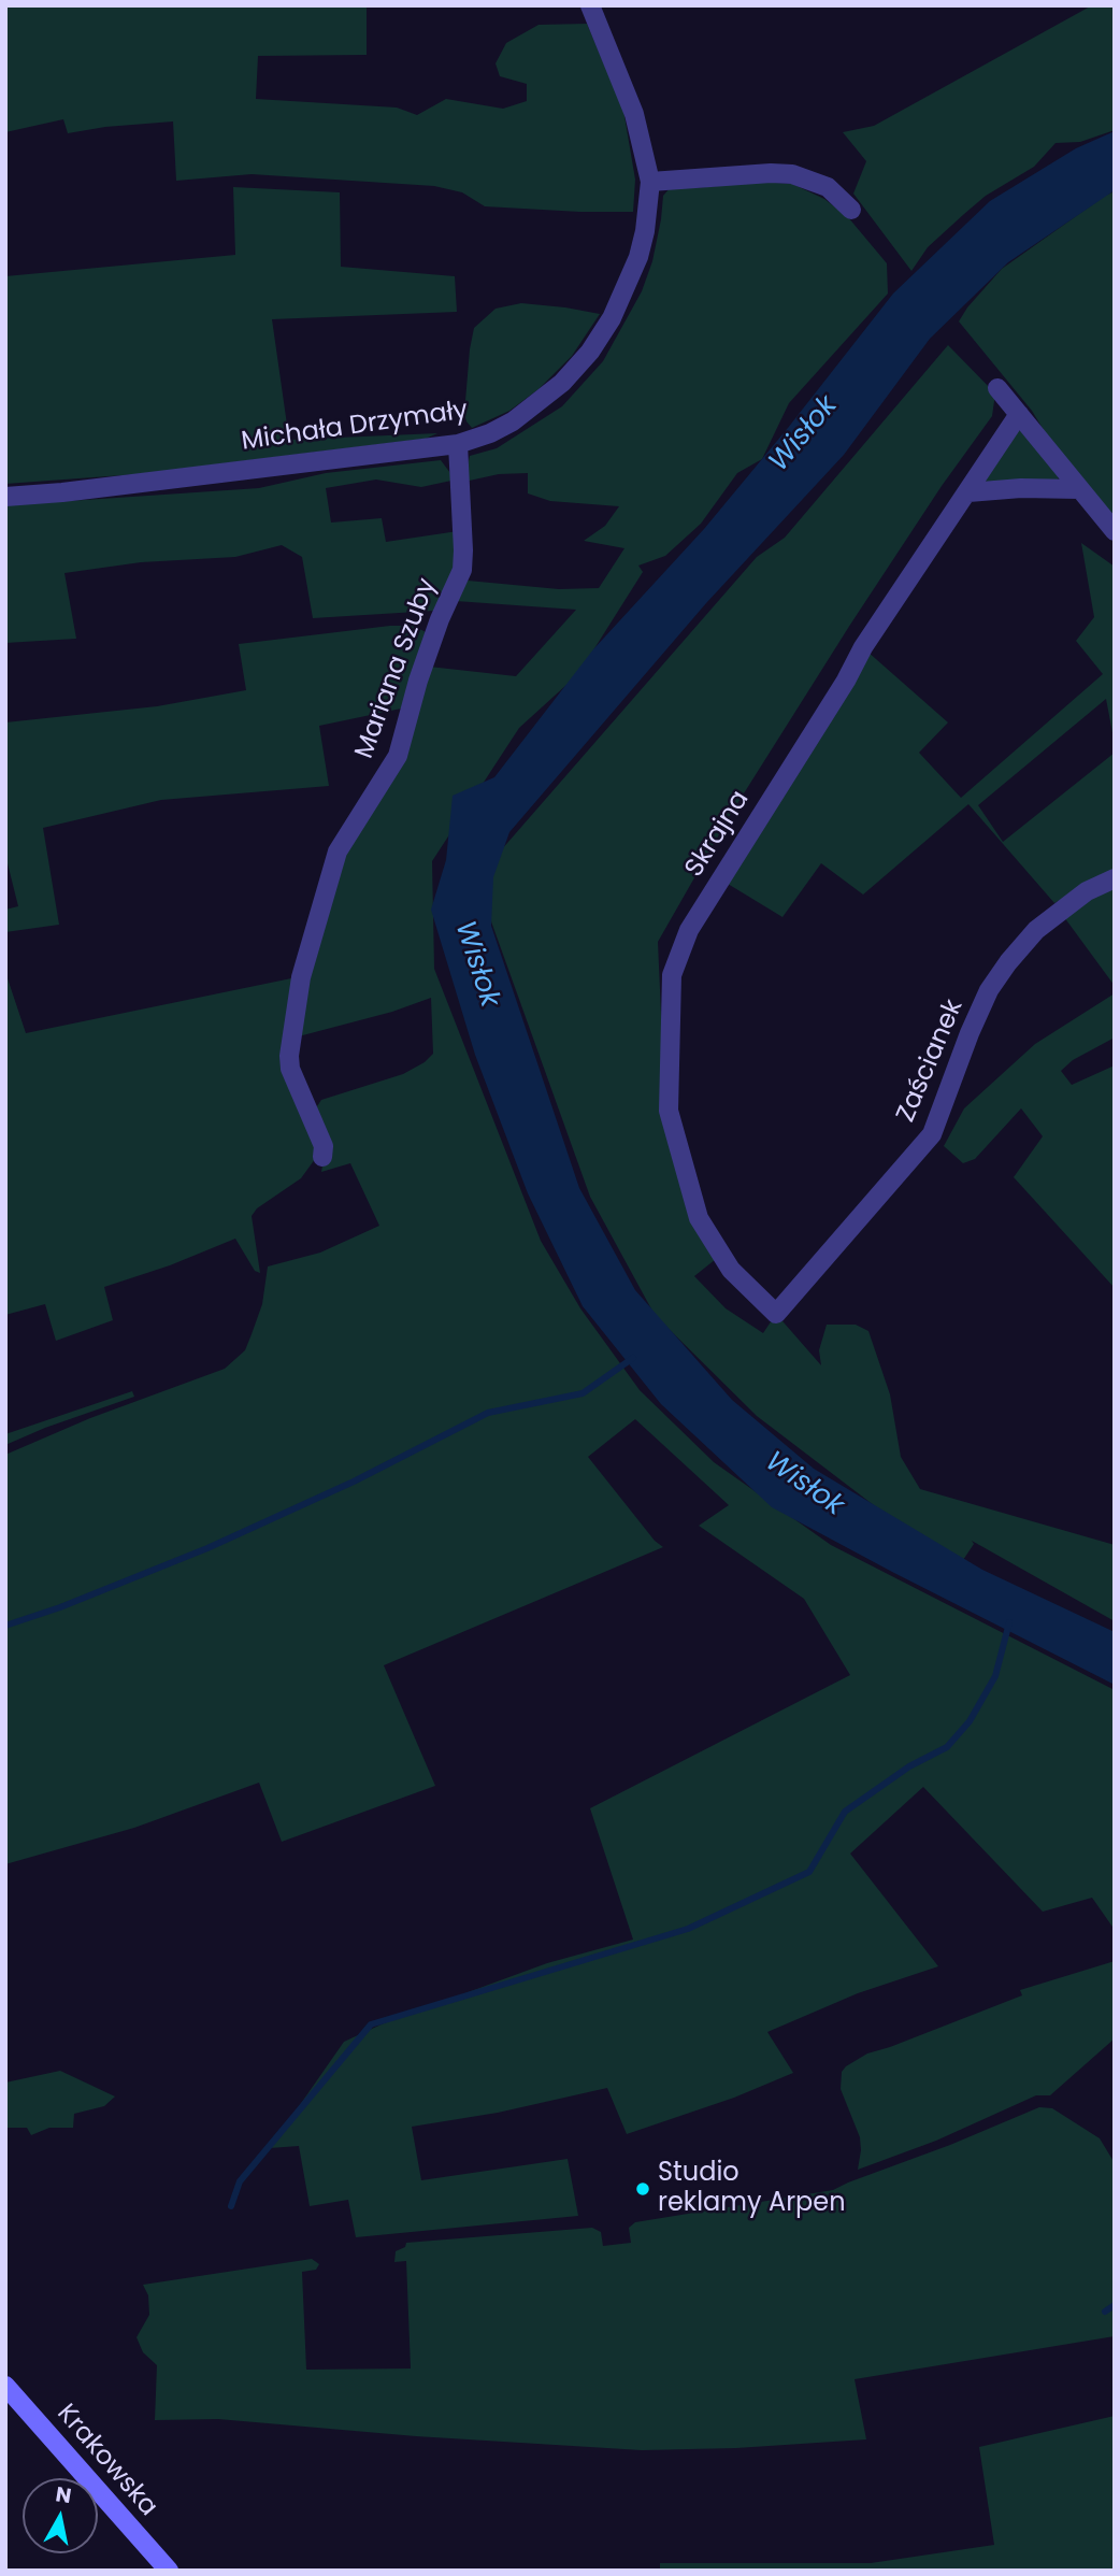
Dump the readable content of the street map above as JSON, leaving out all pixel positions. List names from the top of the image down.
{
  "streets": {
    "main road": ["Krakowska"],
    "street": [
      "Michała Drzymały",
      "Mariana Szuby",
      "Skrajna",
      "Zaścianek"
    ]
  },
  "crossings": [
    ["Michała Drzymały", "Mariana Szuby"],
    ["Skrajna", "Zaścianek"]
  ],
  "water": ["Wisłok"],
  "places": ["Studio reklamy Arpen"],
  "north": "top"
}
